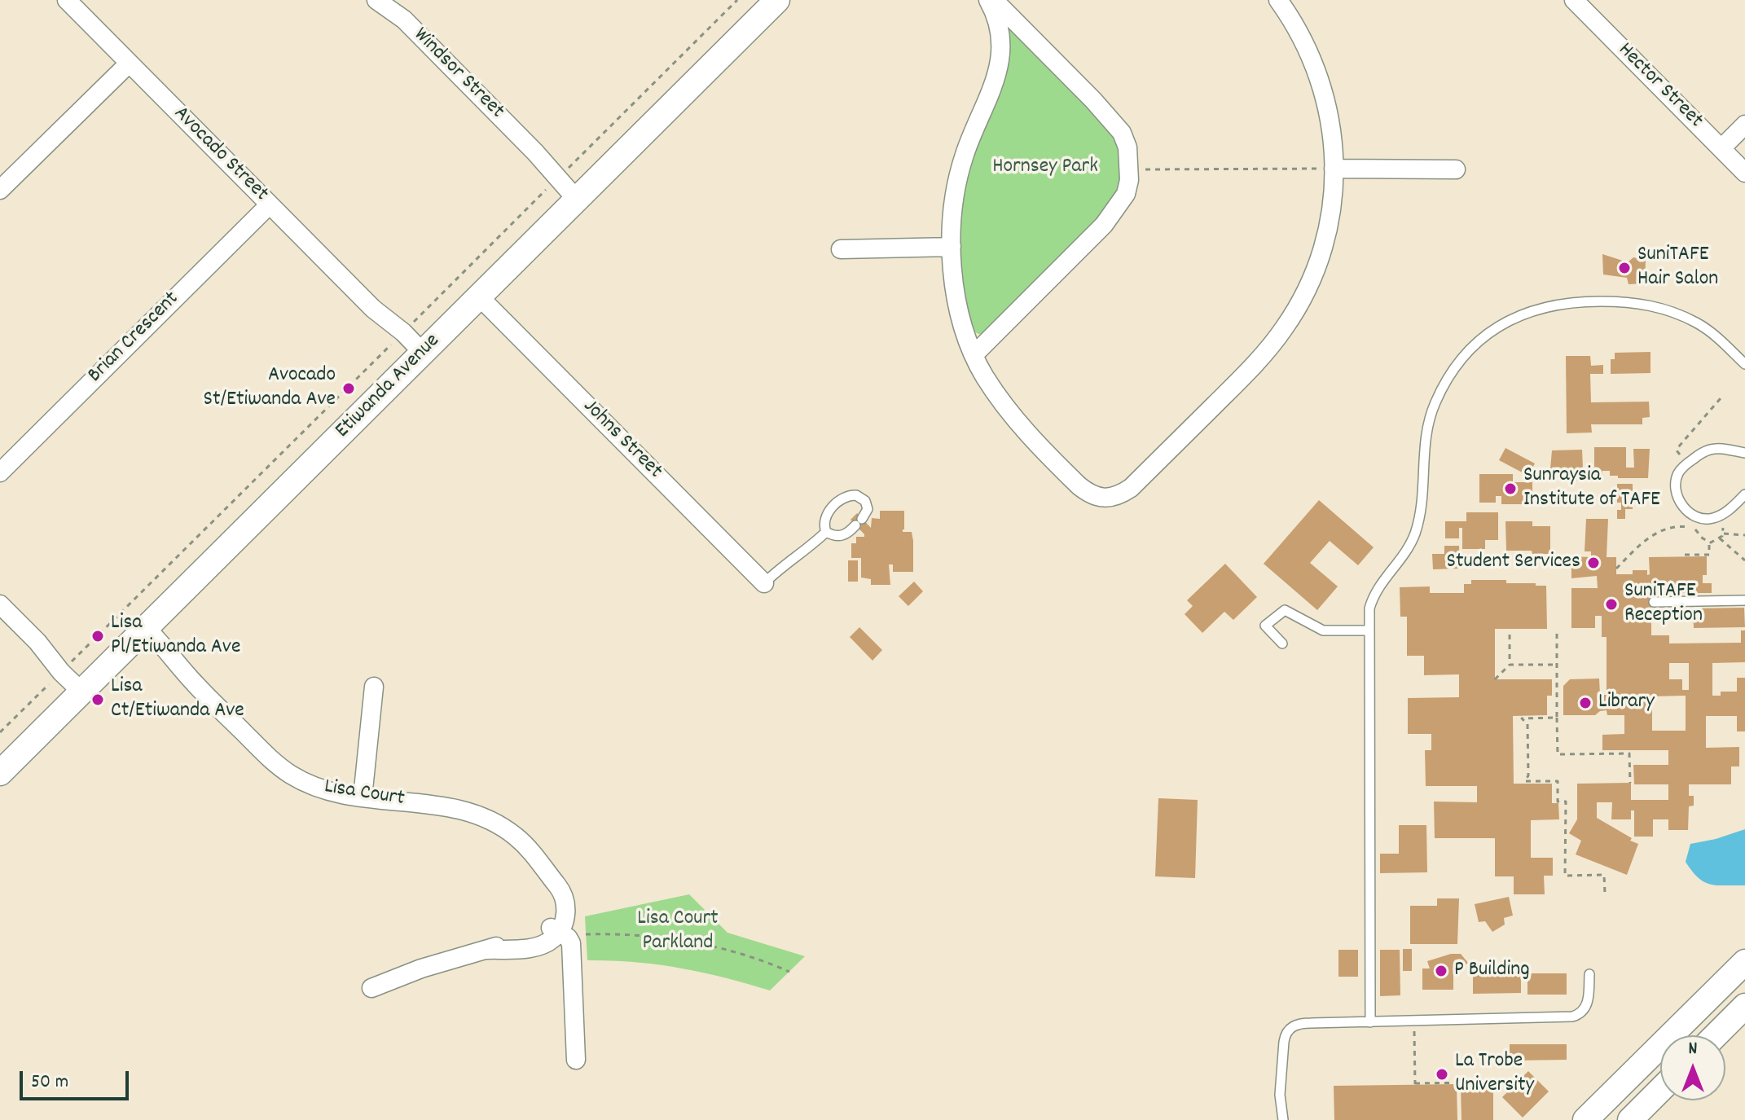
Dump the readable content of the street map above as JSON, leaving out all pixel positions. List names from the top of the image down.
{
  "streets": {
    "street": [
      "Windsor Street",
      "Hector Street",
      "Avocado Street",
      "Brian Crescent",
      "Etiwanda Avenue",
      "Johns Street",
      "Lisa Court"
    ]
  },
  "crossings": [
    ["Windsor Street", "Etiwanda Avenue"],
    ["Avocado Street", "Brian Crescent"],
    ["Avocado Street", "Etiwanda Avenue"],
    ["Etiwanda Avenue", "Johns Street"],
    ["Etiwanda Avenue", "Lisa Court"]
  ],
  "parks": ["Hornsey Park", "Lisa Court Parkland"],
  "places": [
    "SuniTAFE Hair Salon",
    "Avocado St/Etiwanda Ave",
    "Sunraysia Institute of TAFE",
    "Student Services",
    "SuniTAFE Reception",
    "Lisa Pl/Etiwanda Ave",
    "Lisa Ct/Etiwanda Ave",
    "Library",
    "P Building",
    "La Trobe University"
  ],
  "scale_bar": "50 m",
  "north": "top"
}
